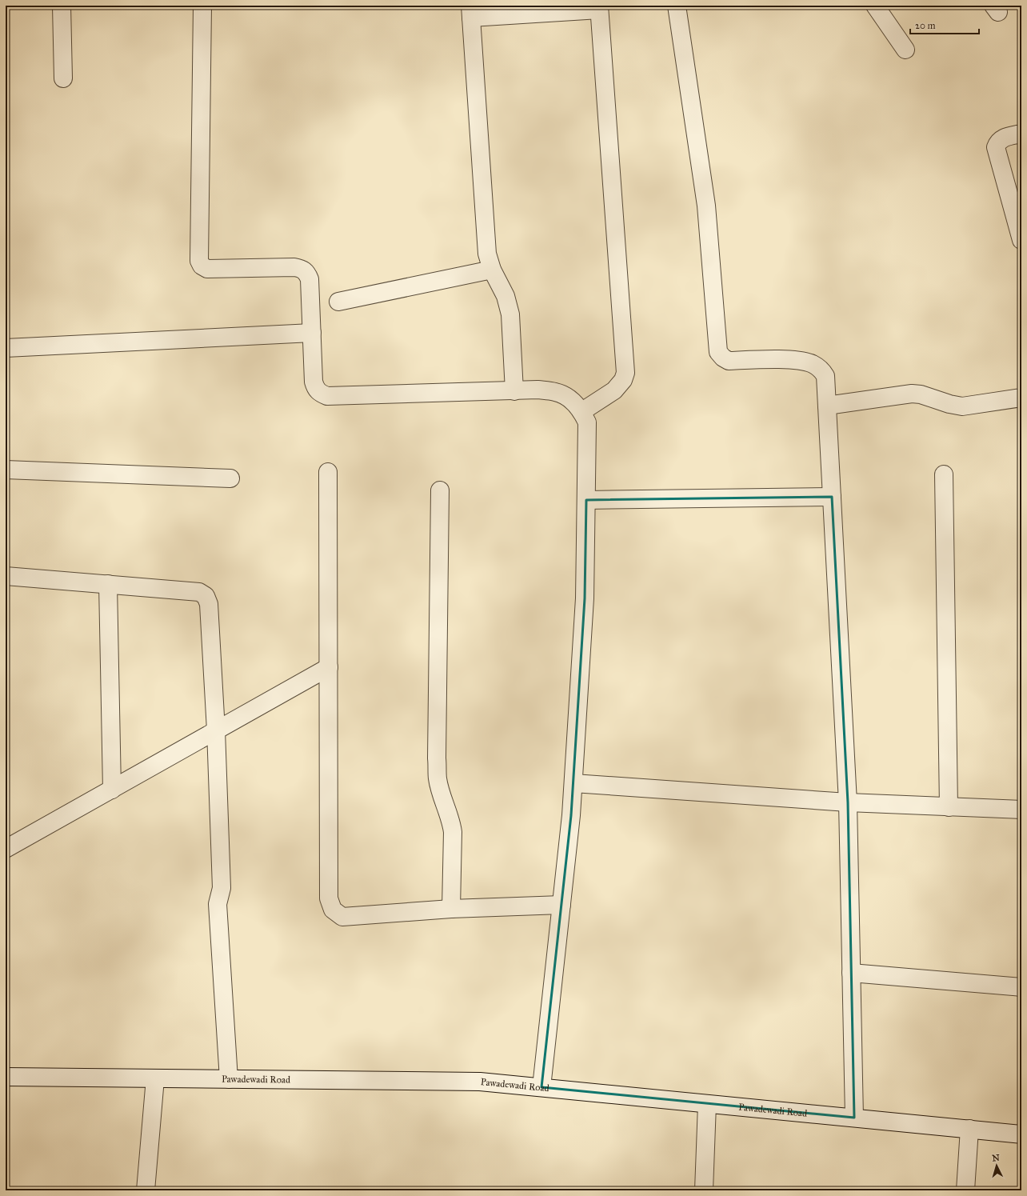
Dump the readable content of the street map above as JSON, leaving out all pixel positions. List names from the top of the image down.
{
  "streets": {
    "street": ["Pawadewadi Road"]
  },
  "scale_bar": "20 m",
  "north": "top"
}
